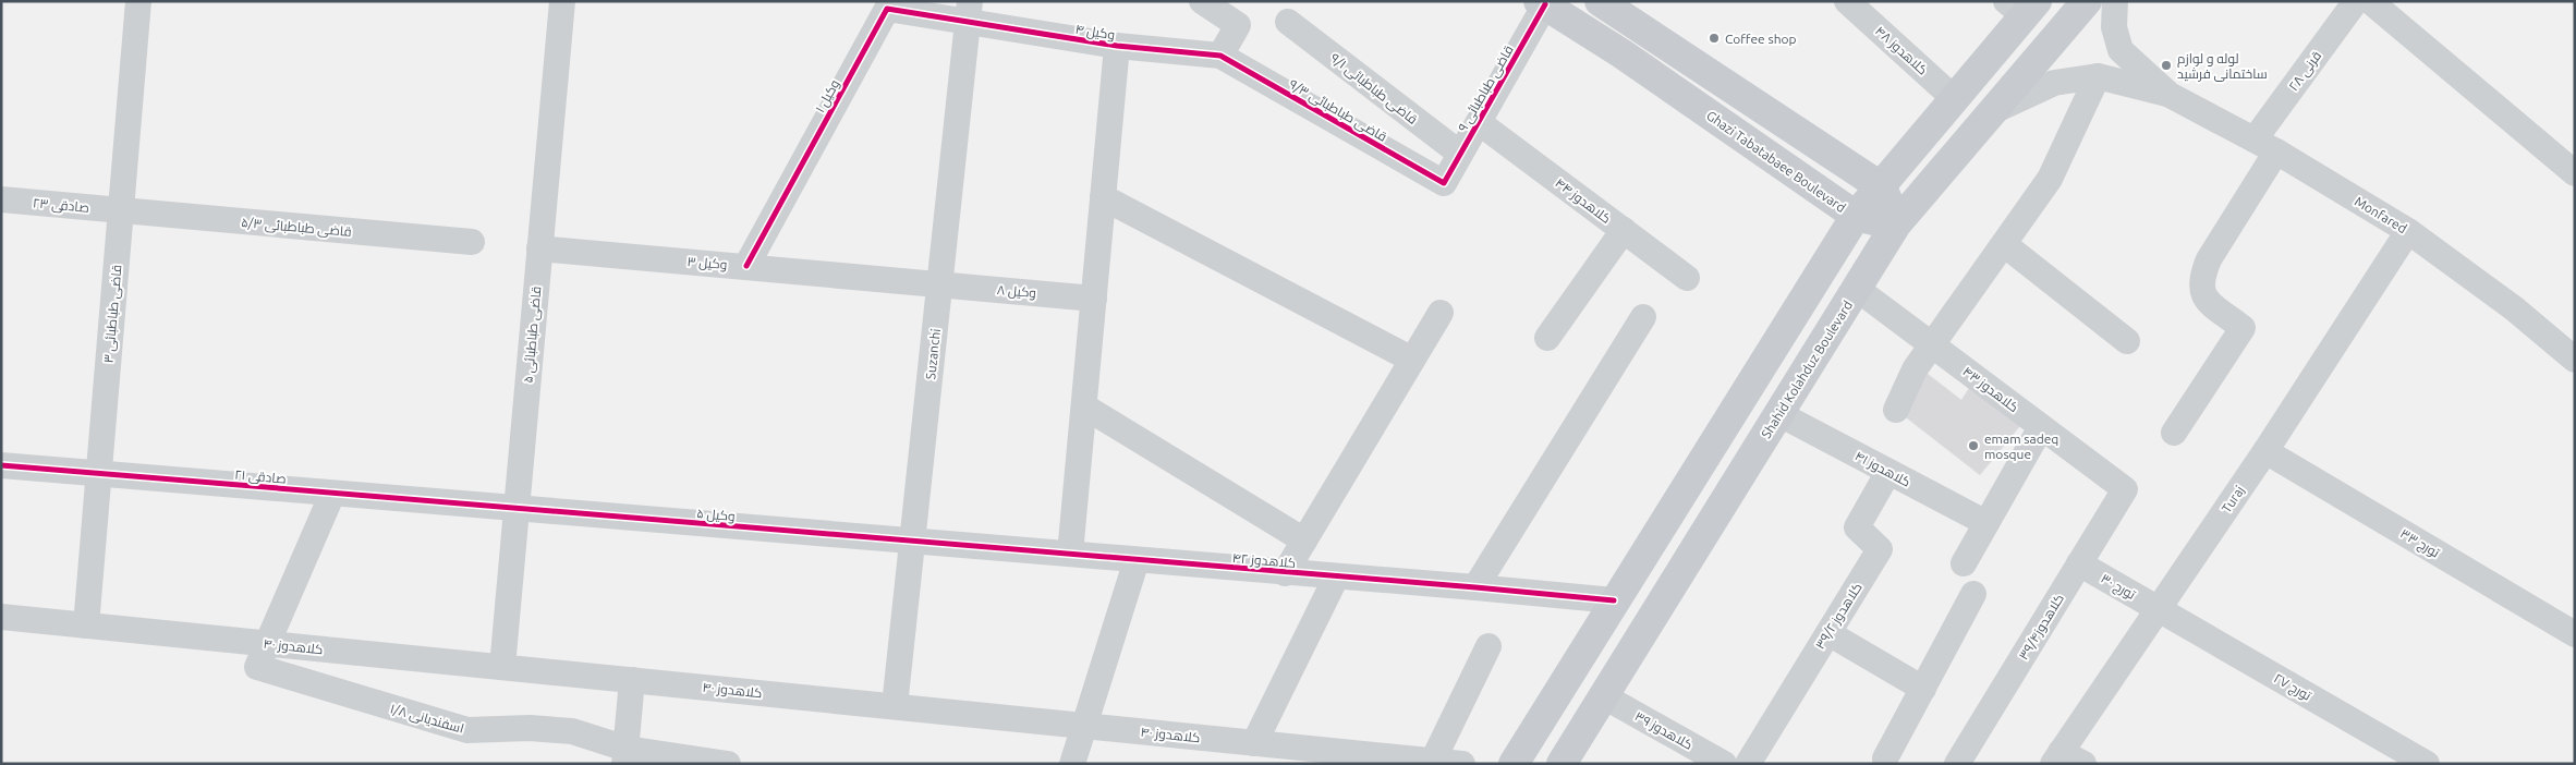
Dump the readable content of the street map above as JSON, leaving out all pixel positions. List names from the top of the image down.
{
  "streets": {
    "main road": ["Ghazi Tabatabaee Boulevard", "Shahid Kolahduz Boulevard"],
    "street": [
      "وکيل ۴",
      "کلاهدوز ۴۸",
      "قرنی ۲۸",
      "قاضی طباطبائی ۹/۱",
      "قاضی طباطبائی ۹",
      "وکيل ۱",
      "قاضی طباطبائی ۹/۳",
      "کلاهدوز ۴۴",
      "صادقی ۲۳",
      "Monfared",
      "قاضی طباطبائی ۵/۳",
      "وکيل ۳",
      "وکيل ۸",
      "قاضی طباطبائی ۳",
      "قاضی طباطبائی ۵",
      "Suzanchi",
      "کلاهدوز ۴۳",
      "کلاهدوز ۴۱",
      "صادقی ۲۱",
      "Turaj",
      "وکيل ۵",
      "تورج ۳۳",
      "کلاهدوز ۴۲",
      "تورج ۳۰",
      "کلاهدوز ۳۹/۲",
      "کلاهدوز۳۹/۴",
      "کلاهدوز ۴۰",
      "تورج ۲۷",
      "اسفندیانی ۱/۸",
      "کلاهدوز ۳۹"
    ]
  },
  "crossings": [
    ["وکيل ۴", "وکيل ۱"],
    ["وکيل ۴", "قاضی طباطبائی ۹/۳"],
    ["وکيل ۴", "Suzanchi"],
    ["قرنی ۲۸", "Monfared"],
    ["قاضی طباطبائی ۹/۱", "قاضی طباطبائی ۹"],
    ["قاضی طباطبائی ۹", "قاضی طباطبائی ۹/۳"],
    ["قاضی طباطبائی ۹", "Ghazi Tabatabaee Boulevard"],
    ["قاضی طباطبائی ۹", "کلاهدوز ۴۴"],
    ["وکيل ۱", "وکيل ۳"],
    ["وکيل ۱", "Suzanchi"],
    ["Ghazi Tabatabaee Boulevard", "Shahid Kolahduz Boulevard"],
    ["صادقی ۲۳", "قاضی طباطبائی ۵/۳"],
    ["صادقی ۲۳", "قاضی طباطبائی ۳"],
    ["Monfared", "Turaj"],
    ["قاضی طباطبائی ۵/۳", "قاضی طباطبائی ۳"],
    ["وکيل ۳", "وکيل ۸"],
    ["وکيل ۳", "قاضی طباطبائی ۵"],
    ["وکيل ۳", "Suzanchi"],
    ["وکيل ۸", "Suzanchi"],
    ["قاضی طباطبائی ۳", "صادقی ۲۱"],
    ["قاضی طباطبائی ۳", "کلاهدوز ۴۰"],
    ["قاضی طباطبائی ۵", "صادقی ۲۱"],
    ["قاضی طباطبائی ۵", "وکيل ۵"],
    ["قاضی طباطبائی ۵", "کلاهدوز ۴۰"],
    ["Suzanchi", "وکيل ۵"],
    ["Suzanchi", "کلاهدوز ۴۲"],
    ["Suzanchi", "کلاهدوز ۴۰"],
    ["Shahid Kolahduz Boulevard", "کلاهدوز ۴۳"],
    ["Shahid Kolahduz Boulevard", "کلاهدوز ۴۱"],
    ["Shahid Kolahduz Boulevard", "کلاهدوز ۳۹"],
    ["کلاهدوز ۴۳", "کلاهدوز۳۹/۴"],
    ["کلاهدوز ۴۱", "کلاهدوز ۳۹/۲"],
    ["صادقی ۲۱", "وکيل ۵"],
    ["Turaj", "تورج ۳۳"],
    ["Turaj", "تورج ۳۰"],
    ["Turaj", "تورج ۲۷"],
    ["وکيل ۵", "کلاهدوز ۴۲"],
    ["تورج ۳۰", "کلاهدوز۳۹/۴"],
    ["تورج ۳۰", "تورج ۲۷"],
    ["کلاهدوز ۴۰", "اسفندیانی ۱/۸"]
  ],
  "places": ["Coffee shop", "لوله و لوازم ساختمانی فرشید", "emam sadeq mosque"]
}
